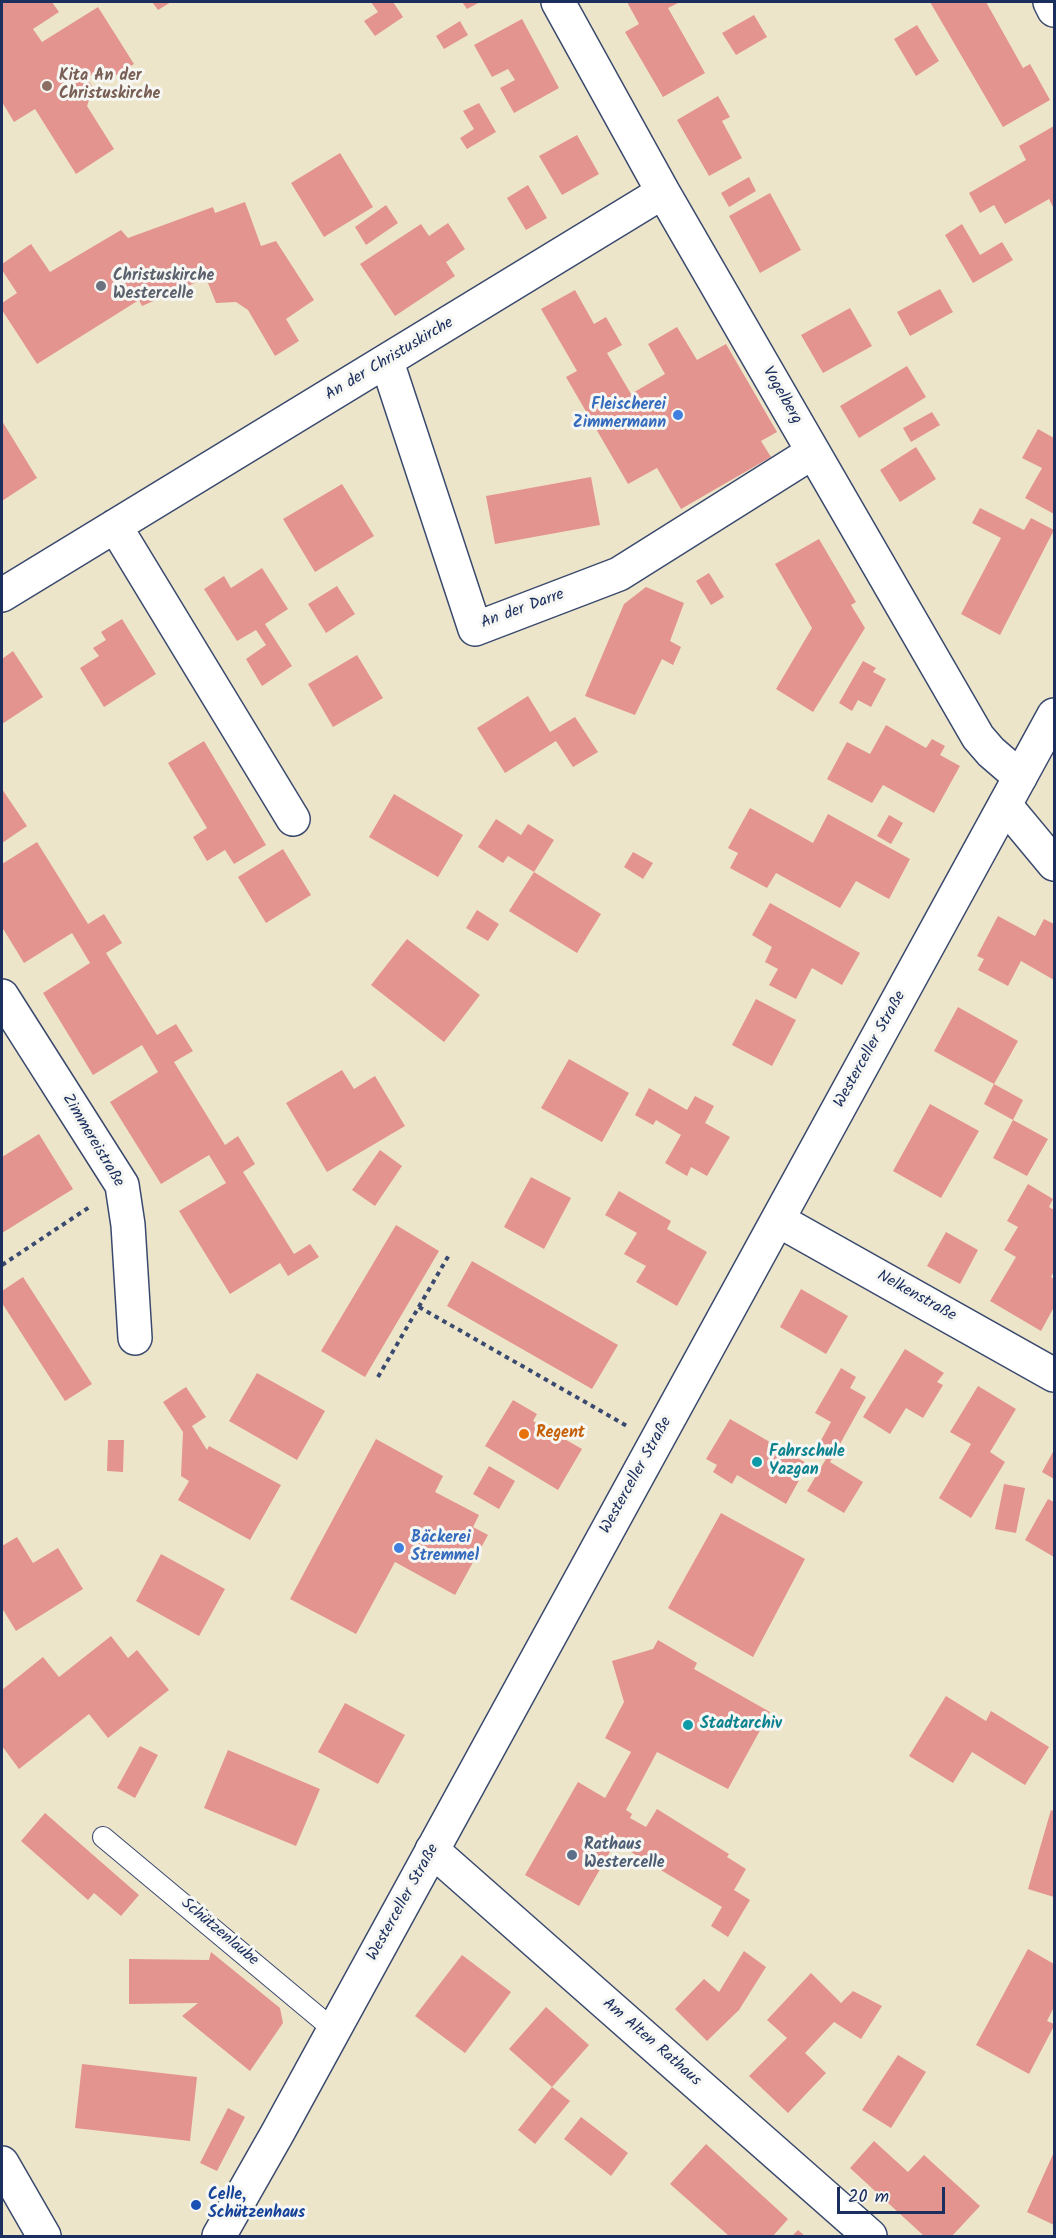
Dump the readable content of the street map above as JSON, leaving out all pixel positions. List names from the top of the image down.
{
  "streets": {
    "street": [
      "An der Christuskirche",
      "Vogelberg",
      "An der Darre",
      "Westerceller Straße",
      "Zimmereistraße",
      "Nelkenstraße",
      "Am Alten Rathaus"
    ],
    "lane": ["Schützenlaube"]
  },
  "crossings": [
    ["An der Christuskirche", "Vogelberg"],
    ["An der Christuskirche", "An der Darre"],
    ["Vogelberg", "An der Darre"],
    ["Vogelberg", "Westerceller Straße"],
    ["Westerceller Straße", "Nelkenstraße"],
    ["Westerceller Straße", "Schützenlaube"],
    ["Westerceller Straße", "Am Alten Rathaus"]
  ],
  "places": [
    "Kita An der Christuskirche",
    "Christuskirche Westercelle",
    "Fleischerei Zimmermann",
    "Regent",
    "Fahrschule Yazgan",
    "Bäckerei Stremmel",
    "Stadtarchiv",
    "Rathaus Westercelle",
    "Celle, Schützenhaus"
  ],
  "scale_bar": "20 m"
}
